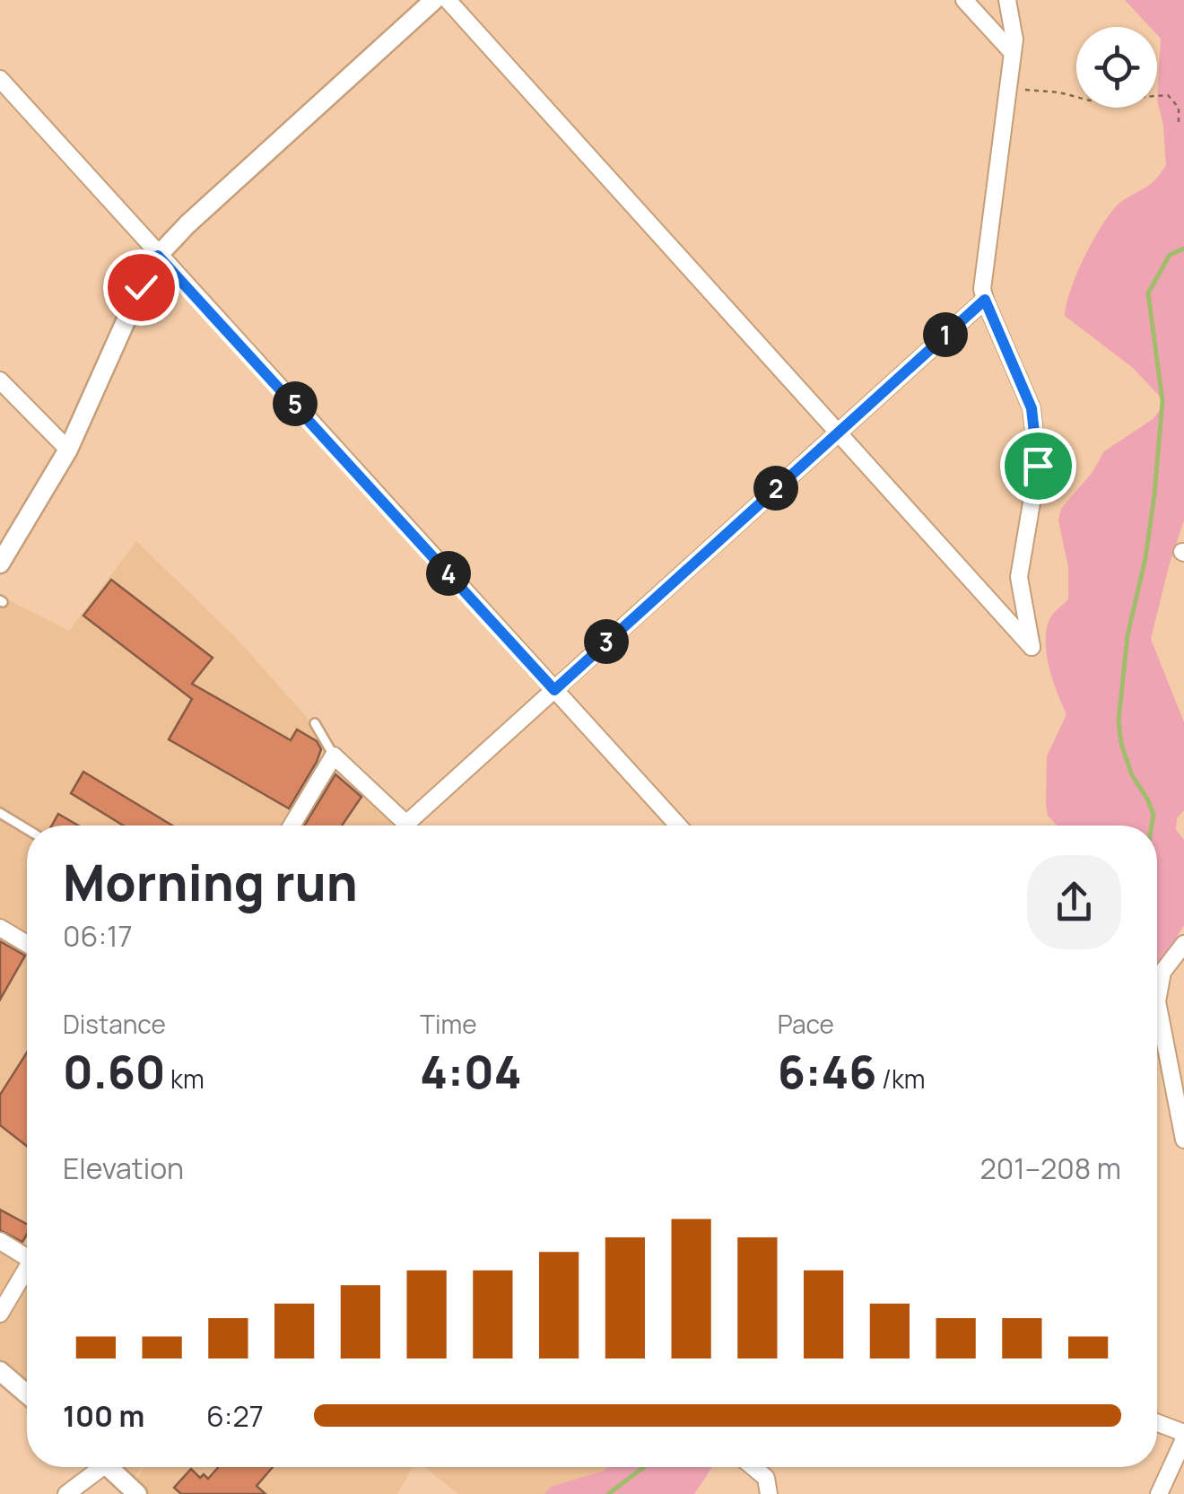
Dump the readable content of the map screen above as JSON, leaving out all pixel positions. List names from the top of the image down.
{
  "page": {
    "pins": [
      "1",
      "5",
      "2",
      "4",
      "3"
    ],
    "heading": ["Morning run", "06:17"],
    "stats": [
      ["Distance", "0.60 km"],
      ["Time", "4:04"],
      ["Pace", "6:46 /km"]
    ],
    "chart": ["Elevation", "201–208 m"],
    "list": [
      {
        "name": "100 m",
        "note": "6:27"
      }
    ]
  }
}
